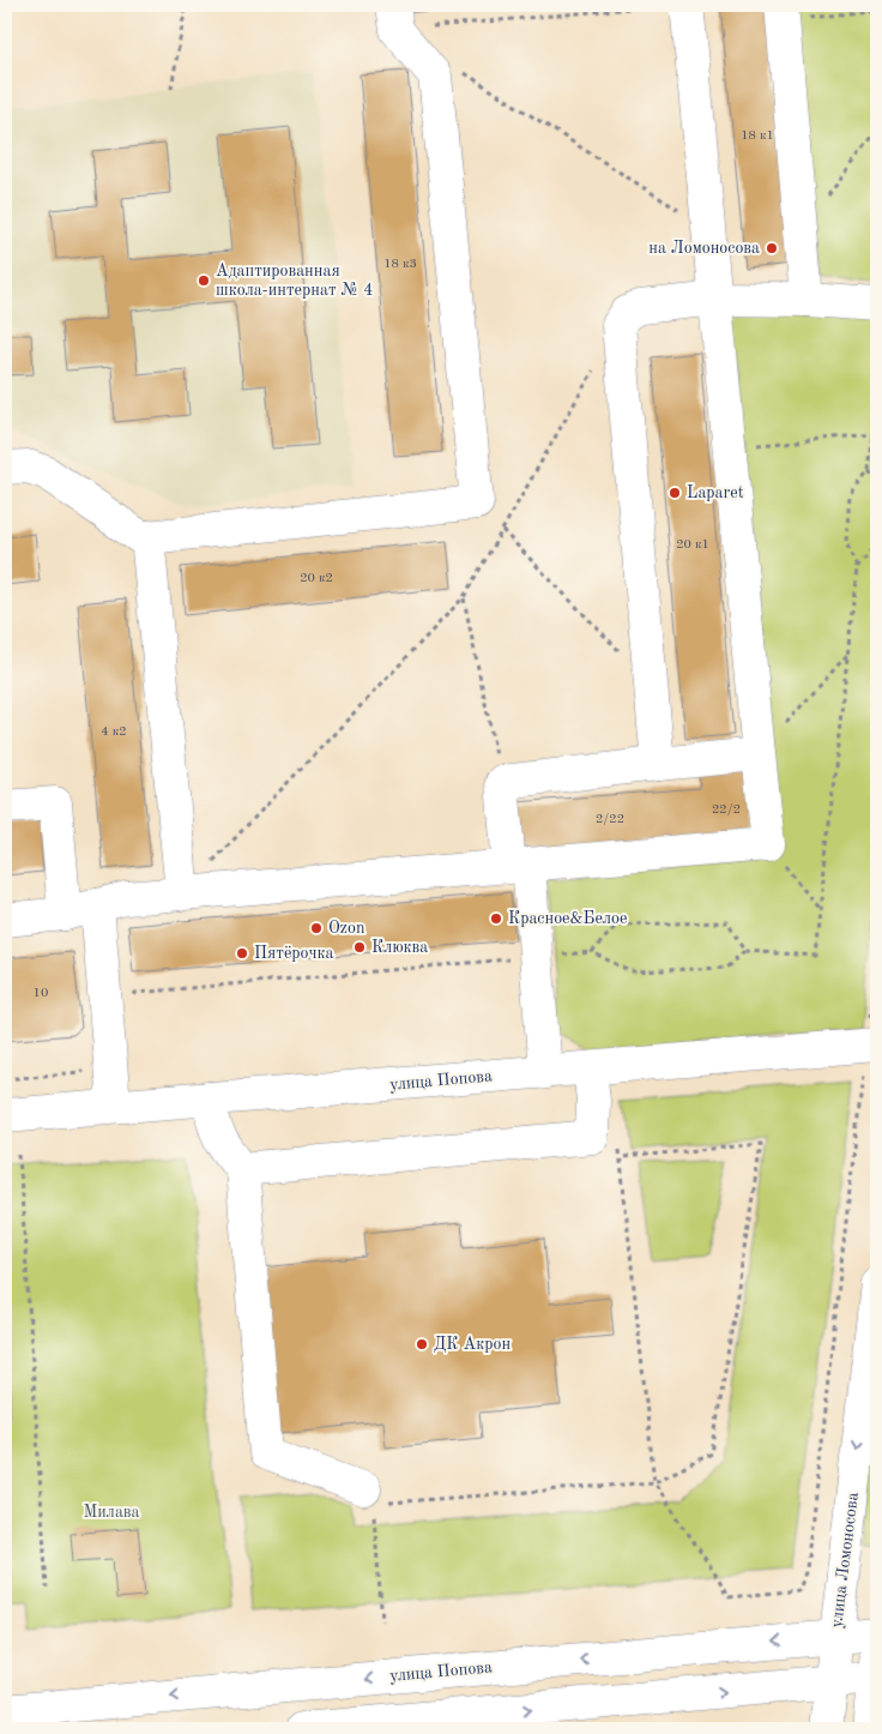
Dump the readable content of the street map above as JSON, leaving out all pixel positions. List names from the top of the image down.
{
  "streets": {
    "street": ["улица Попова", "улица Ломоносова"]
  },
  "crossings": [
    ["улица Попова", "улица Ломоносова"]
  ],
  "one_way": ["улица Ломоносова"],
  "parks": ["Милава"],
  "places": [
    "на Ломоносова",
    "Адаптированная школа-интернат № 4",
    "Laparet",
    "Красное&Белое",
    "Ozon",
    "Клюква",
    "Пятёрочка",
    "ДК Акрон"
  ],
  "house_numbers": [
    "18 к1",
    "18 к3",
    "20 к1",
    "20 к2",
    "4 к2",
    "22/2",
    "2/22",
    "10"
  ]
}
